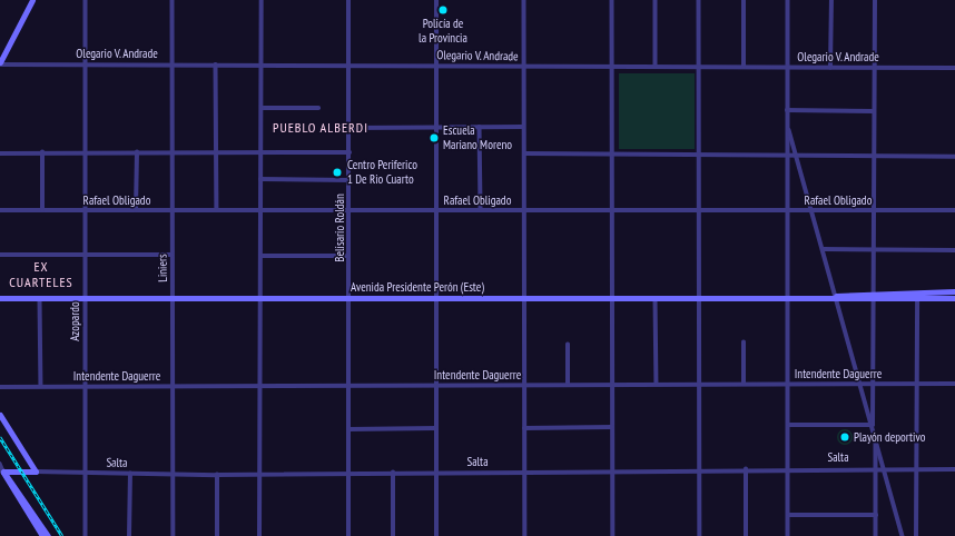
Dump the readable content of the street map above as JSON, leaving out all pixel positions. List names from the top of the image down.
{
  "streets": {
    "main road": ["Avenida Presidente Perón (Este)", "Salta"],
    "street": [
      "Olegario V. Andrade",
      "Rafael Obligado",
      "Belisario Roldán",
      "Liniers",
      "Azopardo",
      "Intendente Daguerre"
    ]
  },
  "crossings": [
    ["Olegario V. Andrade", "Belisario Roldán"],
    ["Olegario V. Andrade", "Liniers"],
    ["Olegario V. Andrade", "Azopardo"],
    ["Rafael Obligado", "Belisario Roldán"],
    ["Rafael Obligado", "Liniers"],
    ["Rafael Obligado", "Azopardo"],
    ["Belisario Roldán", "Avenida Presidente Perón (Este)"],
    ["Belisario Roldán", "Intendente Daguerre"],
    ["Belisario Roldán", "Salta"],
    ["Liniers", "Avenida Presidente Perón (Este)"],
    ["Liniers", "Intendente Daguerre"],
    ["Liniers", "Salta"],
    ["Avenida Presidente Perón (Este)", "Azopardo"],
    ["Azopardo", "Intendente Daguerre"],
    ["Azopardo", "Salta"]
  ],
  "districts": ["PUEBLO ALBERDI", "EX CUARTELES"],
  "places": [
    "Policía de la Provincia",
    "Escuela Mariano Moreno",
    "Centro Periferico 1 De Rio Cuarto",
    "Playón deportivo"
  ]
}
